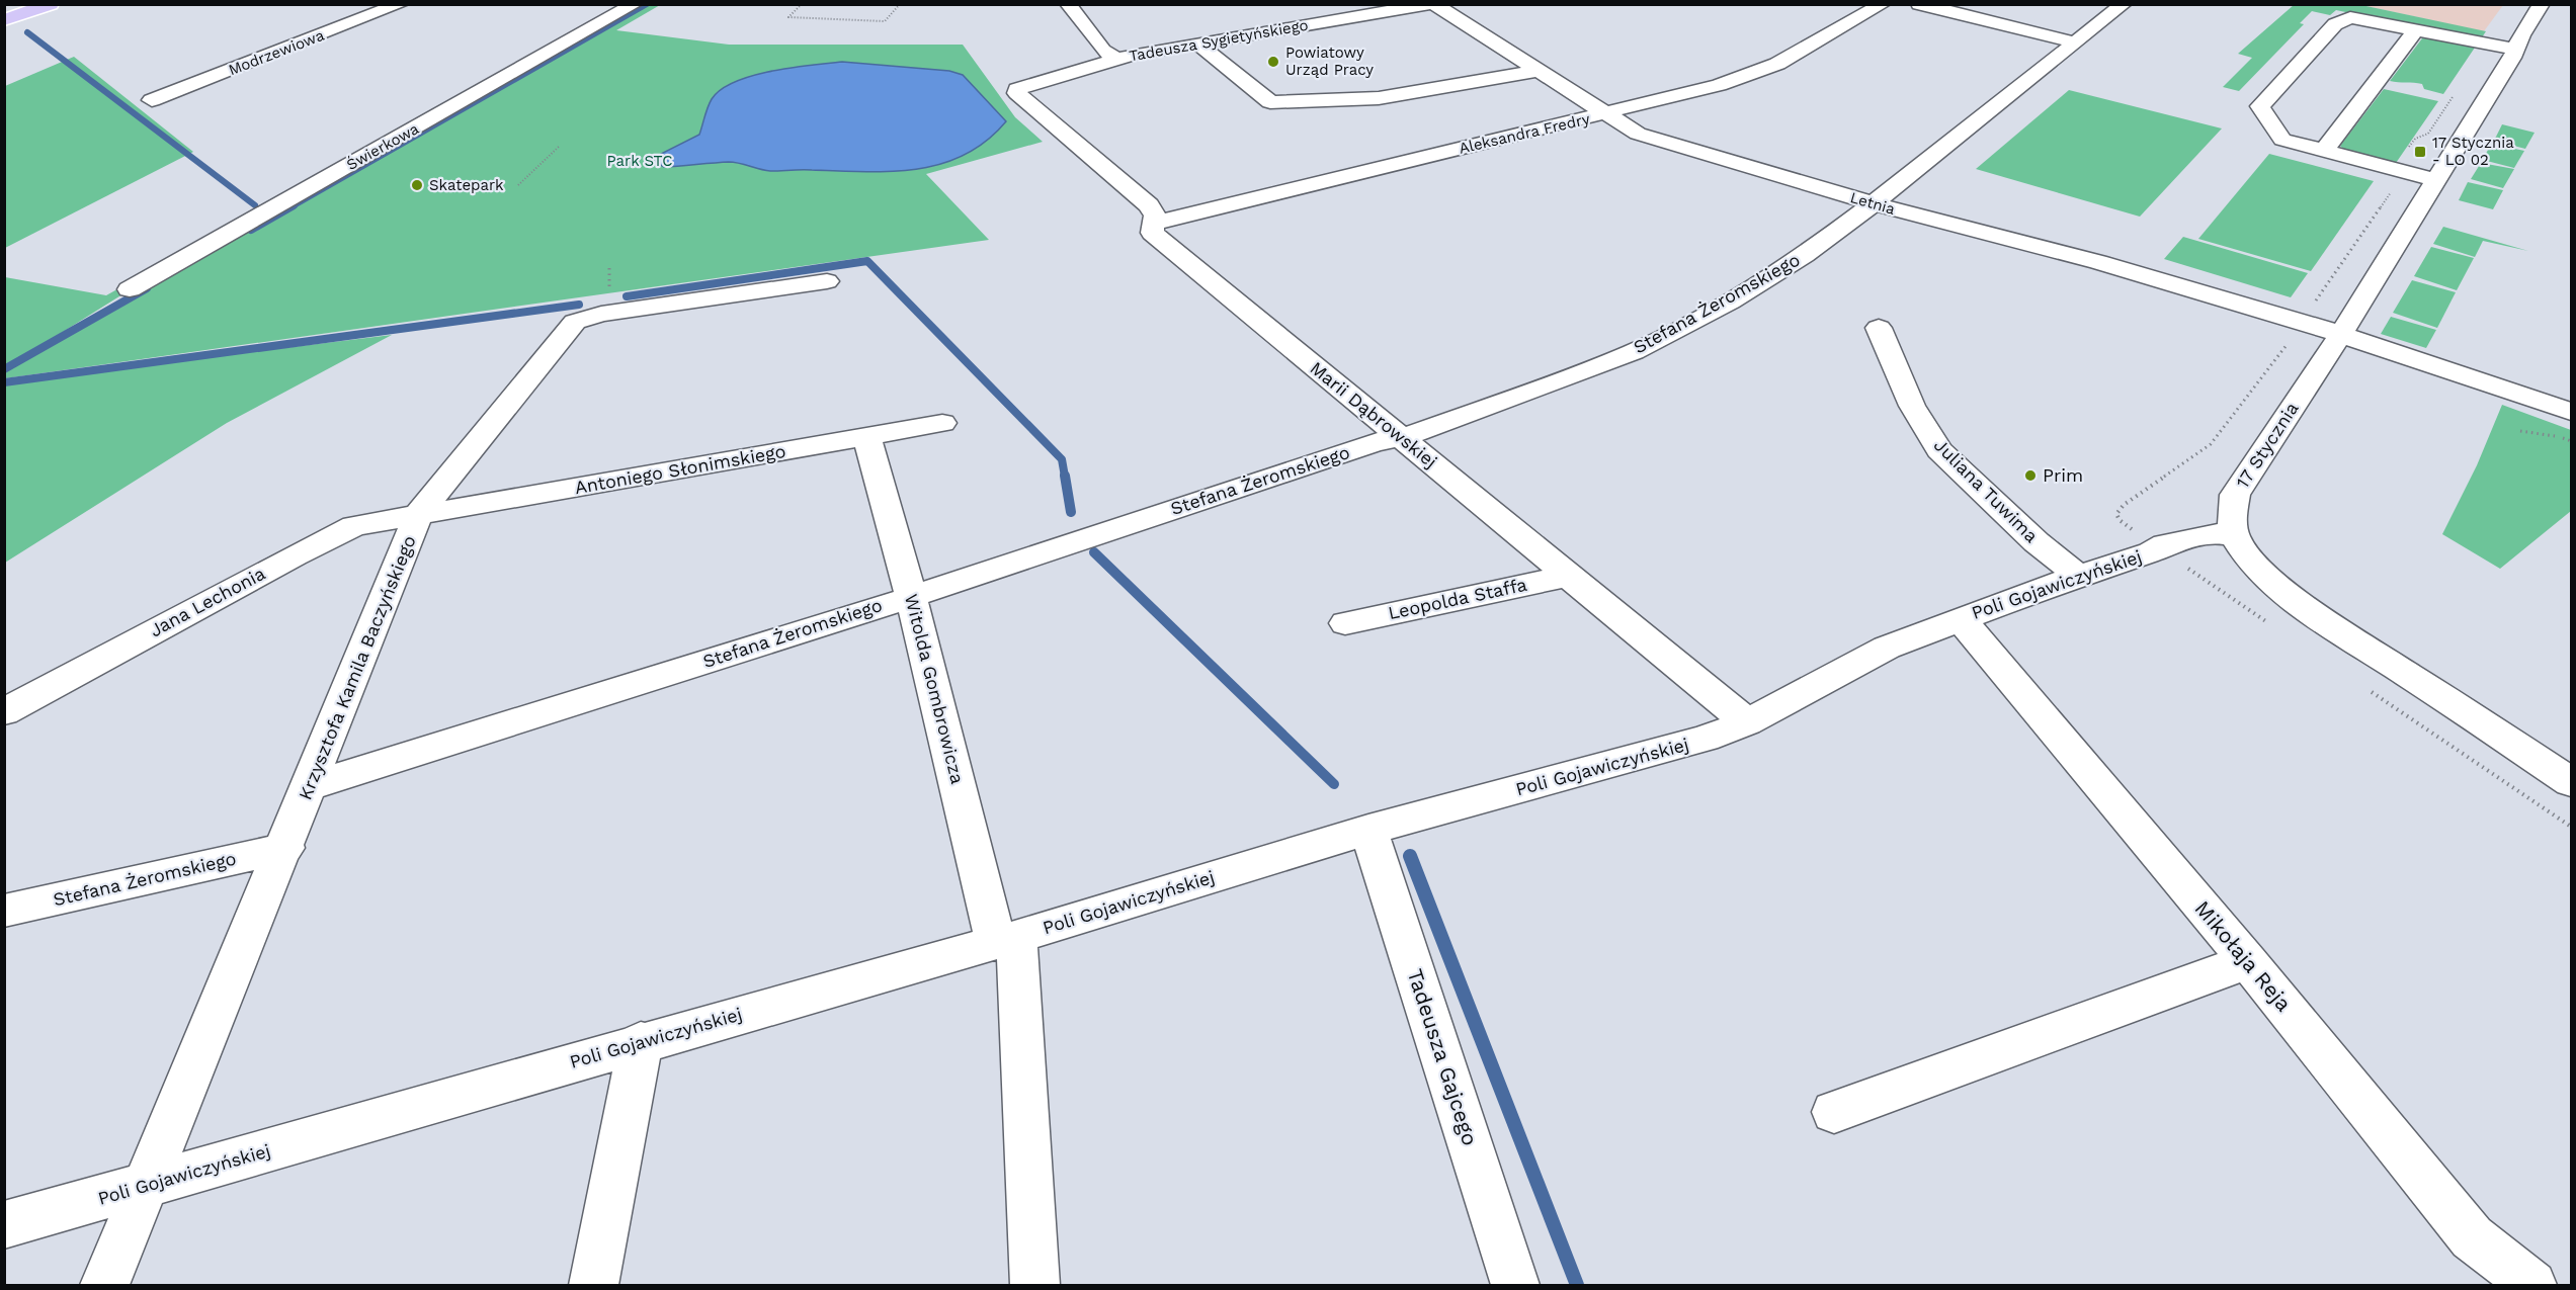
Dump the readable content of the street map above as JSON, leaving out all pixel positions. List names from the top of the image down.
{
  "streets": {
    "street": [
      "Tadeusza Sygietyńskiego",
      "Modrzewiowa",
      "Aleksandra Fredry",
      "Świerkowa",
      "Letnia",
      "Stefana Żeromskiego",
      "Marii Dąbrowskiej",
      "17 Stycznia",
      "Antoniego Słonimskiego",
      "Juliana Tuwima",
      "Poli Gojawiczyńskiej",
      "Leopolda Staffa",
      "Jana Lechonia",
      "Krzysztofa Kamila Baczyńskiego",
      "Witolda Gombrowicza",
      "Mikołaja Reja",
      "Tadeusza Gajcego"
    ]
  },
  "crossings": [
    ["Tadeusza Sygietyńskiego", "Letnia"],
    ["Tadeusza Sygietyńskiego", "Marii Dąbrowskiej"],
    ["Aleksandra Fredry", "Letnia"],
    ["Aleksandra Fredry", "Marii Dąbrowskiej"],
    ["Letnia", "Stefana Żeromskiego"],
    ["Letnia", "17 Stycznia"],
    ["Stefana Żeromskiego", "Marii Dąbrowskiej"],
    ["Stefana Żeromskiego", "Krzysztofa Kamila Baczyńskiego"],
    ["Stefana Żeromskiego", "Witolda Gombrowicza"],
    ["Marii Dąbrowskiej", "Poli Gojawiczyńskiej"],
    ["Marii Dąbrowskiej", "Leopolda Staffa"],
    ["17 Stycznia", "Poli Gojawiczyńskiej"],
    ["Antoniego Słonimskiego", "Jana Lechonia"],
    ["Antoniego Słonimskiego", "Krzysztofa Kamila Baczyńskiego"],
    ["Antoniego Słonimskiego", "Witolda Gombrowicza"],
    ["Juliana Tuwima", "Poli Gojawiczyńskiej"],
    ["Poli Gojawiczyńskiej", "Krzysztofa Kamila Baczyńskiego"],
    ["Poli Gojawiczyńskiej", "Witolda Gombrowicza"],
    ["Poli Gojawiczyńskiej", "Mikołaja Reja"],
    ["Poli Gojawiczyńskiej", "Tadeusza Gajcego"],
    ["Jana Lechonia", "Krzysztofa Kamila Baczyńskiego"]
  ],
  "parks": ["Park STC"],
  "places": {
    "other": ["Powiatowy Urząd Pracy", "Skatepark", "Prim"],
    "transit": ["17 Stycznia - LO 02"]
  }
}
